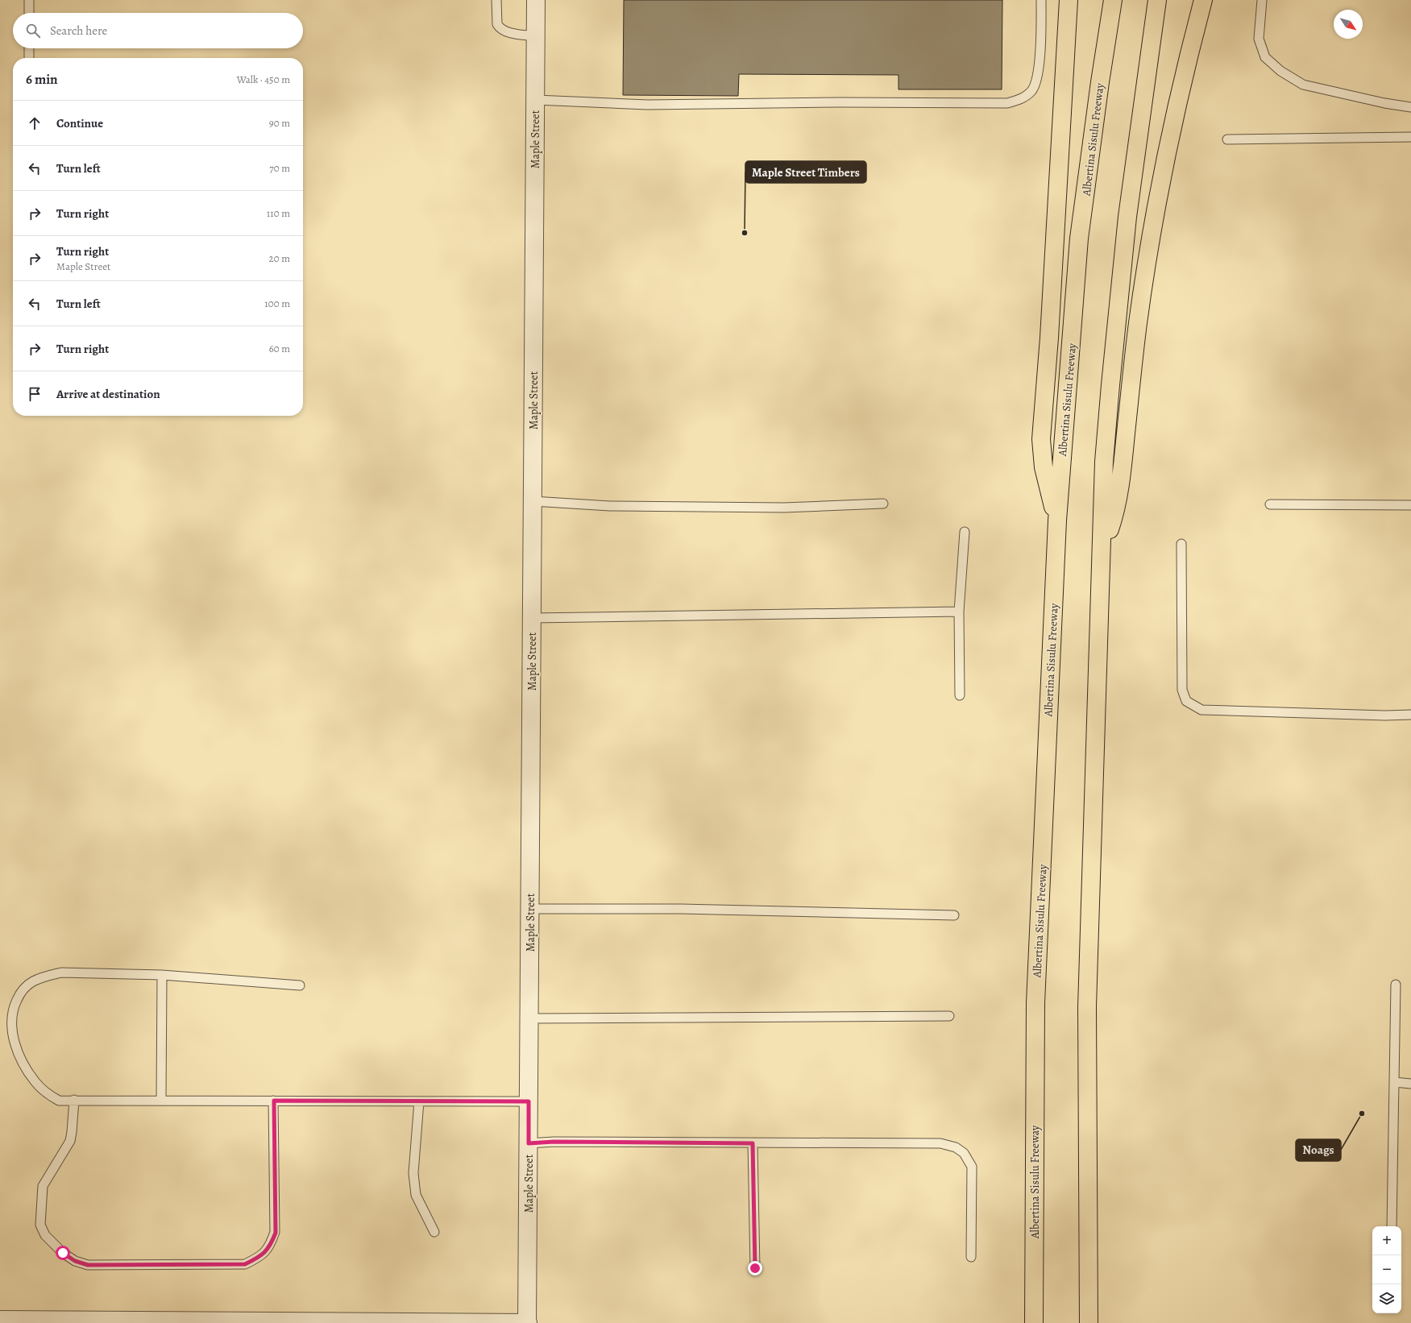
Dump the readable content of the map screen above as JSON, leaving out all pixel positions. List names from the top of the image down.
{
  "streets": {
    "highway": ["Albertina Sisulu Freeway"],
    "street": ["Maple Street"]
  },
  "places": ["Maple Street Timbers", "Noags"],
  "north": "bottom right",
  "page": {
    "search": "Search here",
    "heading": ["6 min", "Walk · 450 m"],
    "list": [
      ["Continue", "90 m"],
      ["Turn left", "70 m"],
      ["Turn right", "110 m"],
      ["Turn right", "Maple Street", "20 m"],
      ["Turn left", "100 m"],
      ["Turn right", "60 m"],
      "Arrive at destination"
    ],
    "map_buttons": ["+", "−"]
  }
}
